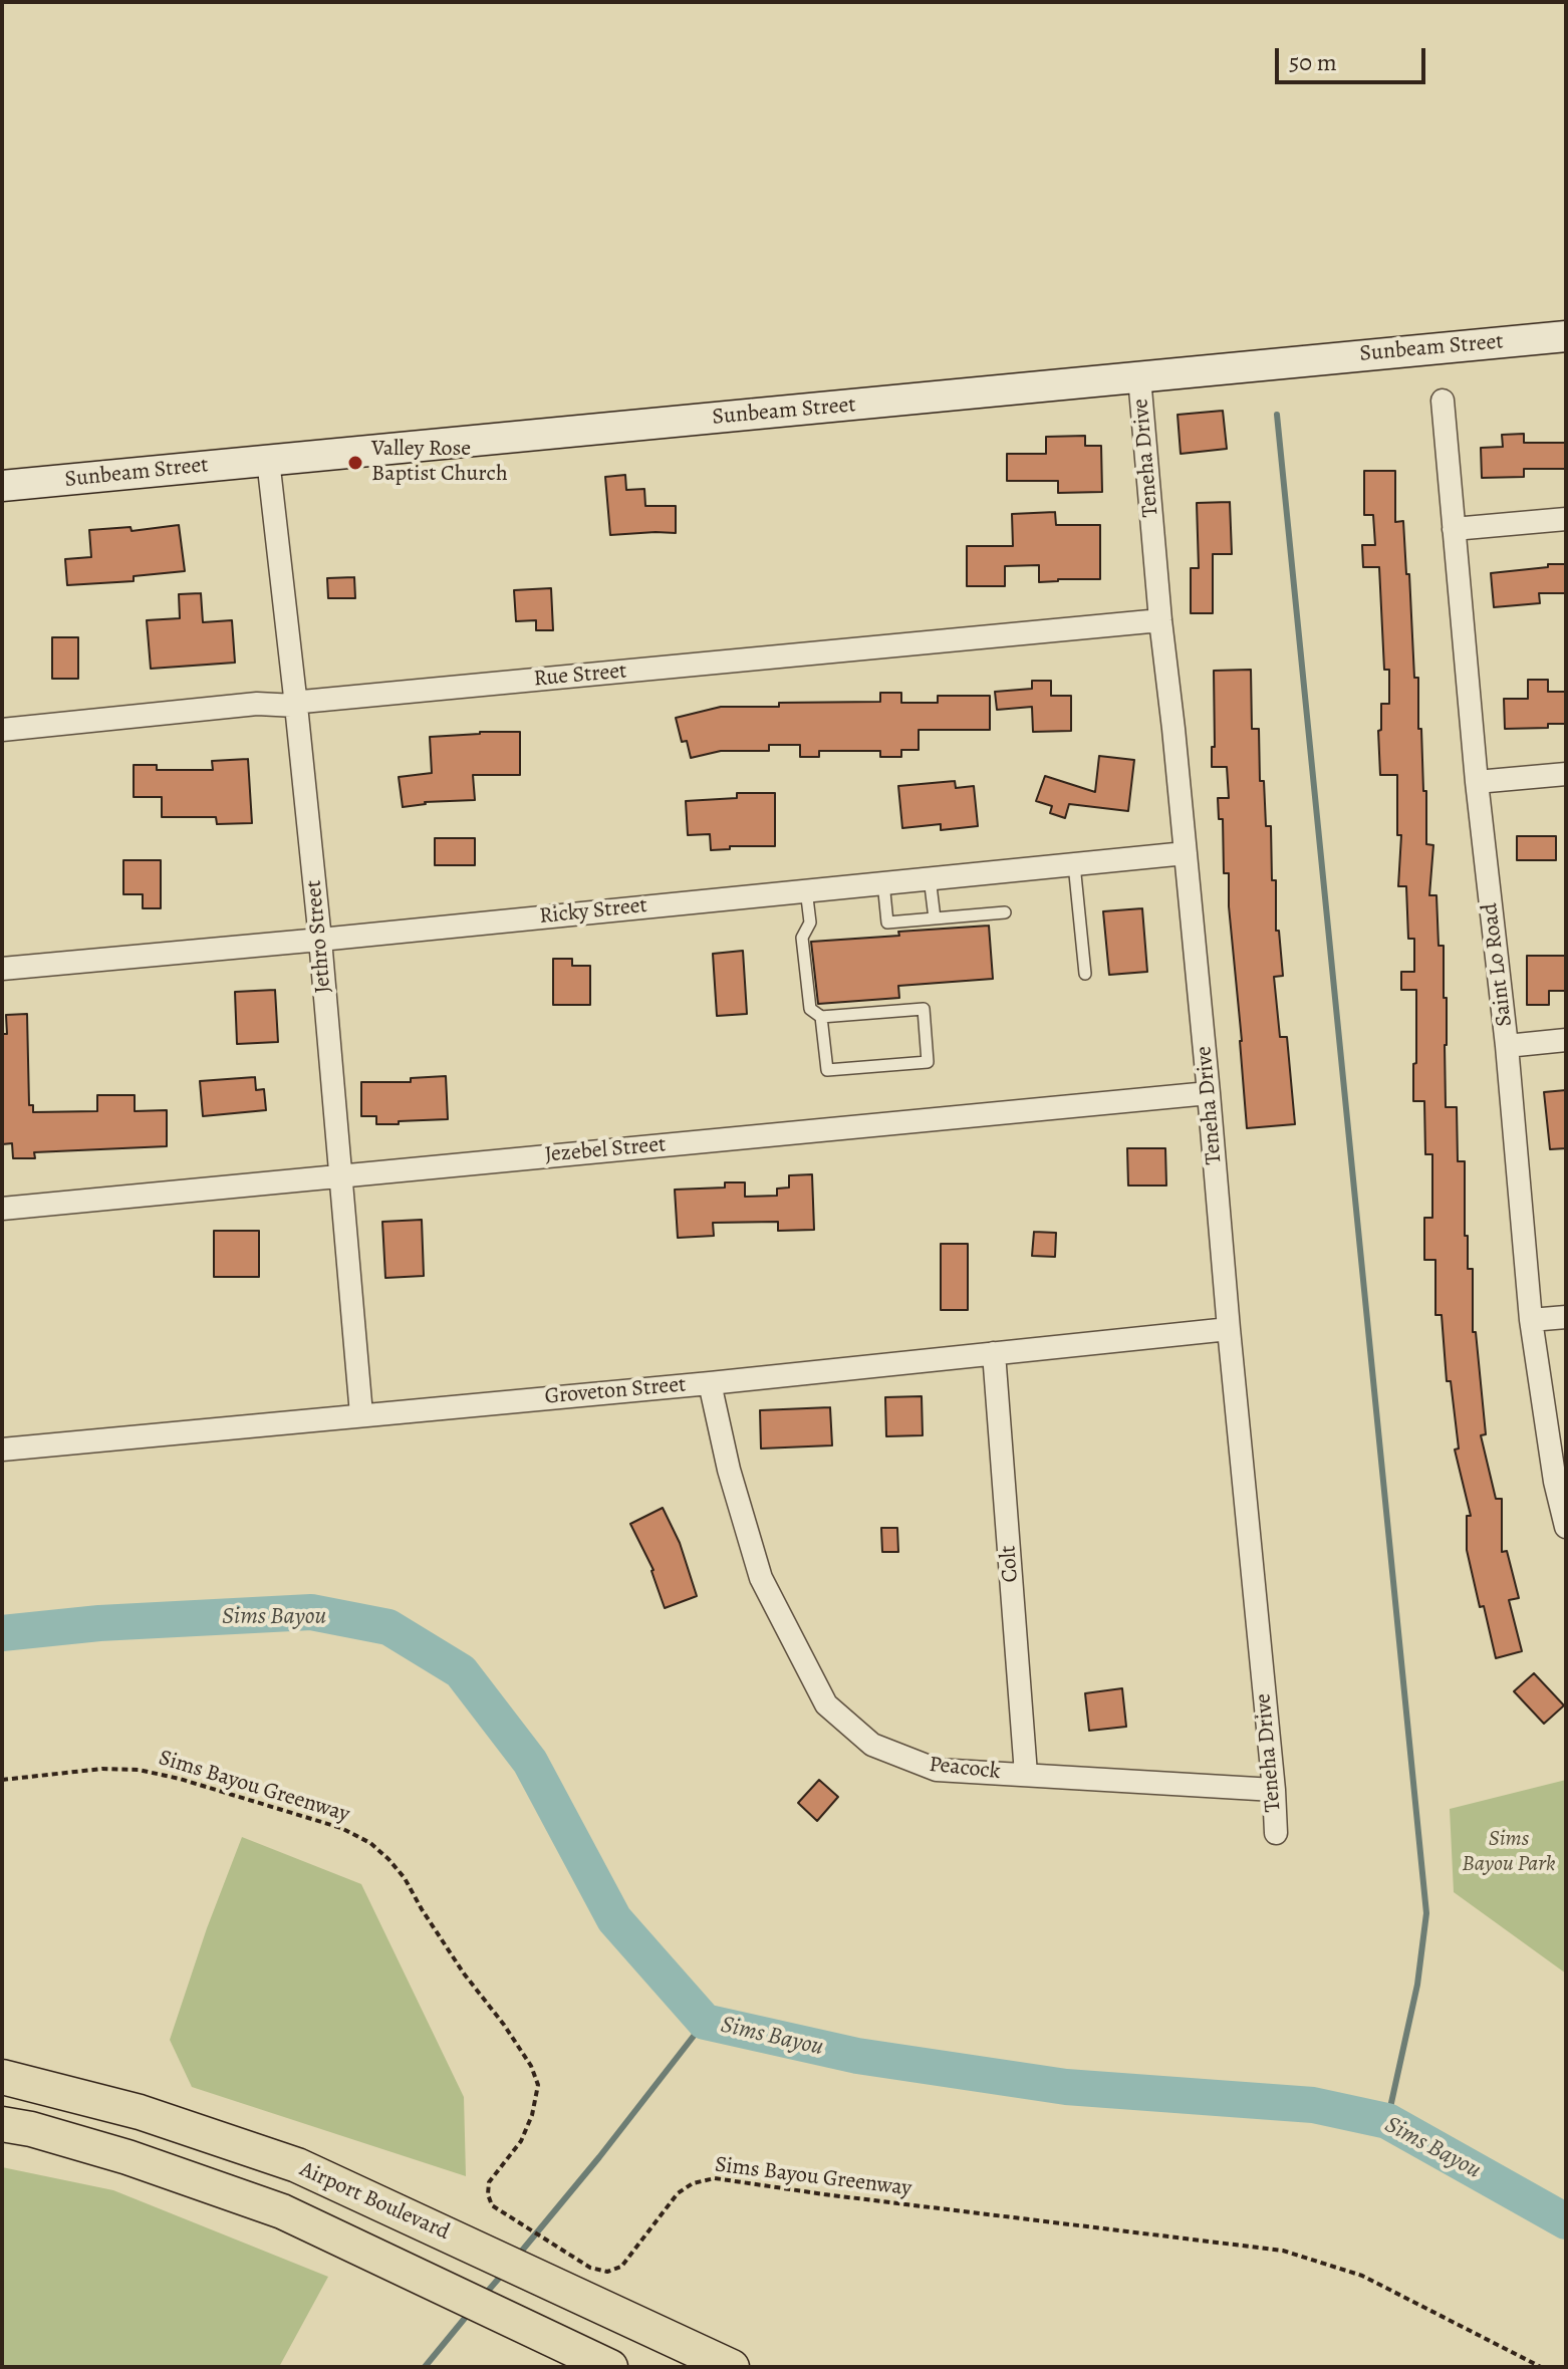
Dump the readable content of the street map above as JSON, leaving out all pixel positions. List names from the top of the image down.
{
  "streets": {
    "main road": ["Airport Boulevard"],
    "street": [
      "Sunbeam Street",
      "Teneha Drive",
      "Rue Street",
      "Ricky Street",
      "Jethro Street",
      "Saint Lo Road",
      "Jezebel Street",
      "Groveton Street",
      "Colt",
      "Peacock"
    ],
    "path": ["Sims Bayou Greenway"]
  },
  "crossings": [
    ["Sunbeam Street", "Teneha Drive"],
    ["Sunbeam Street", "Jethro Street"],
    ["Teneha Drive", "Rue Street"],
    ["Teneha Drive", "Ricky Street"],
    ["Teneha Drive", "Jezebel Street"],
    ["Teneha Drive", "Groveton Street"],
    ["Teneha Drive", "Peacock"],
    ["Rue Street", "Jethro Street"],
    ["Ricky Street", "Jethro Street"],
    ["Jethro Street", "Jezebel Street"],
    ["Jethro Street", "Groveton Street"],
    ["Groveton Street", "Colt"],
    ["Groveton Street", "Peacock"],
    ["Colt", "Peacock"],
    ["Sims Bayou Greenway", "Airport Boulevard"]
  ],
  "water": ["Sims Bayou"],
  "parks": ["Sims Bayou Park"],
  "places": ["Valley Rose Baptist Church"],
  "scale_bar": "50 m"
}
